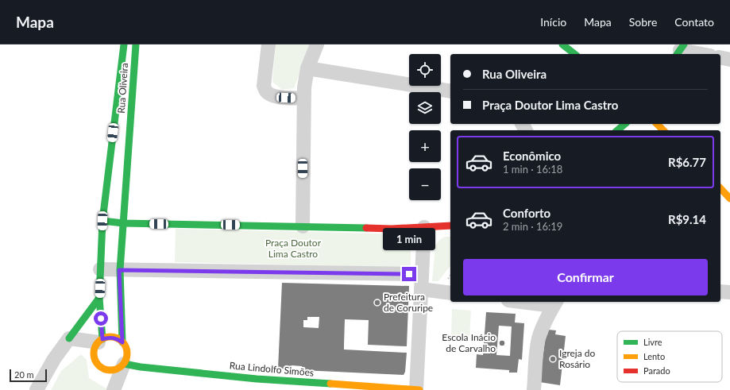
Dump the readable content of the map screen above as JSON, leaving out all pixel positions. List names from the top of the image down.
{
  "streets": {
    "street": ["Rua Oliveira", "Rua Lindolfo Simões"]
  },
  "crossings": [
    ["Rua Oliveira", "Rua Lindolfo Simões"]
  ],
  "parks": ["Praça Doutor Lima Castro"],
  "places": ["Prefeitura de Coruripe", "Escola Inácio de Carvalho", "Igreja do Rosário"],
  "legend": ["Livre", "Lento", "Parado"],
  "scale_bar": "20 m",
  "page": {
    "header": "Mapa",
    "nav": [
      "Início",
      "Mapa",
      "Sobre",
      "Contato"
    ],
    "map_buttons": ["+", "−"],
    "banner": ["Rua Oliveira", "Praça Doutor Lima Castro"],
    "list": [
      {
        "name": "Econômico",
        "note": "1 min · 16:18",
        "value": "R$6.77"
      },
      {
        "name": "Conforto",
        "note": "2 min · 16:19",
        "value": "R$9.14"
      }
    ],
    "bubble": "1 min",
    "buttons": "Confirmar",
    "scale": "20 m"
  }
}
